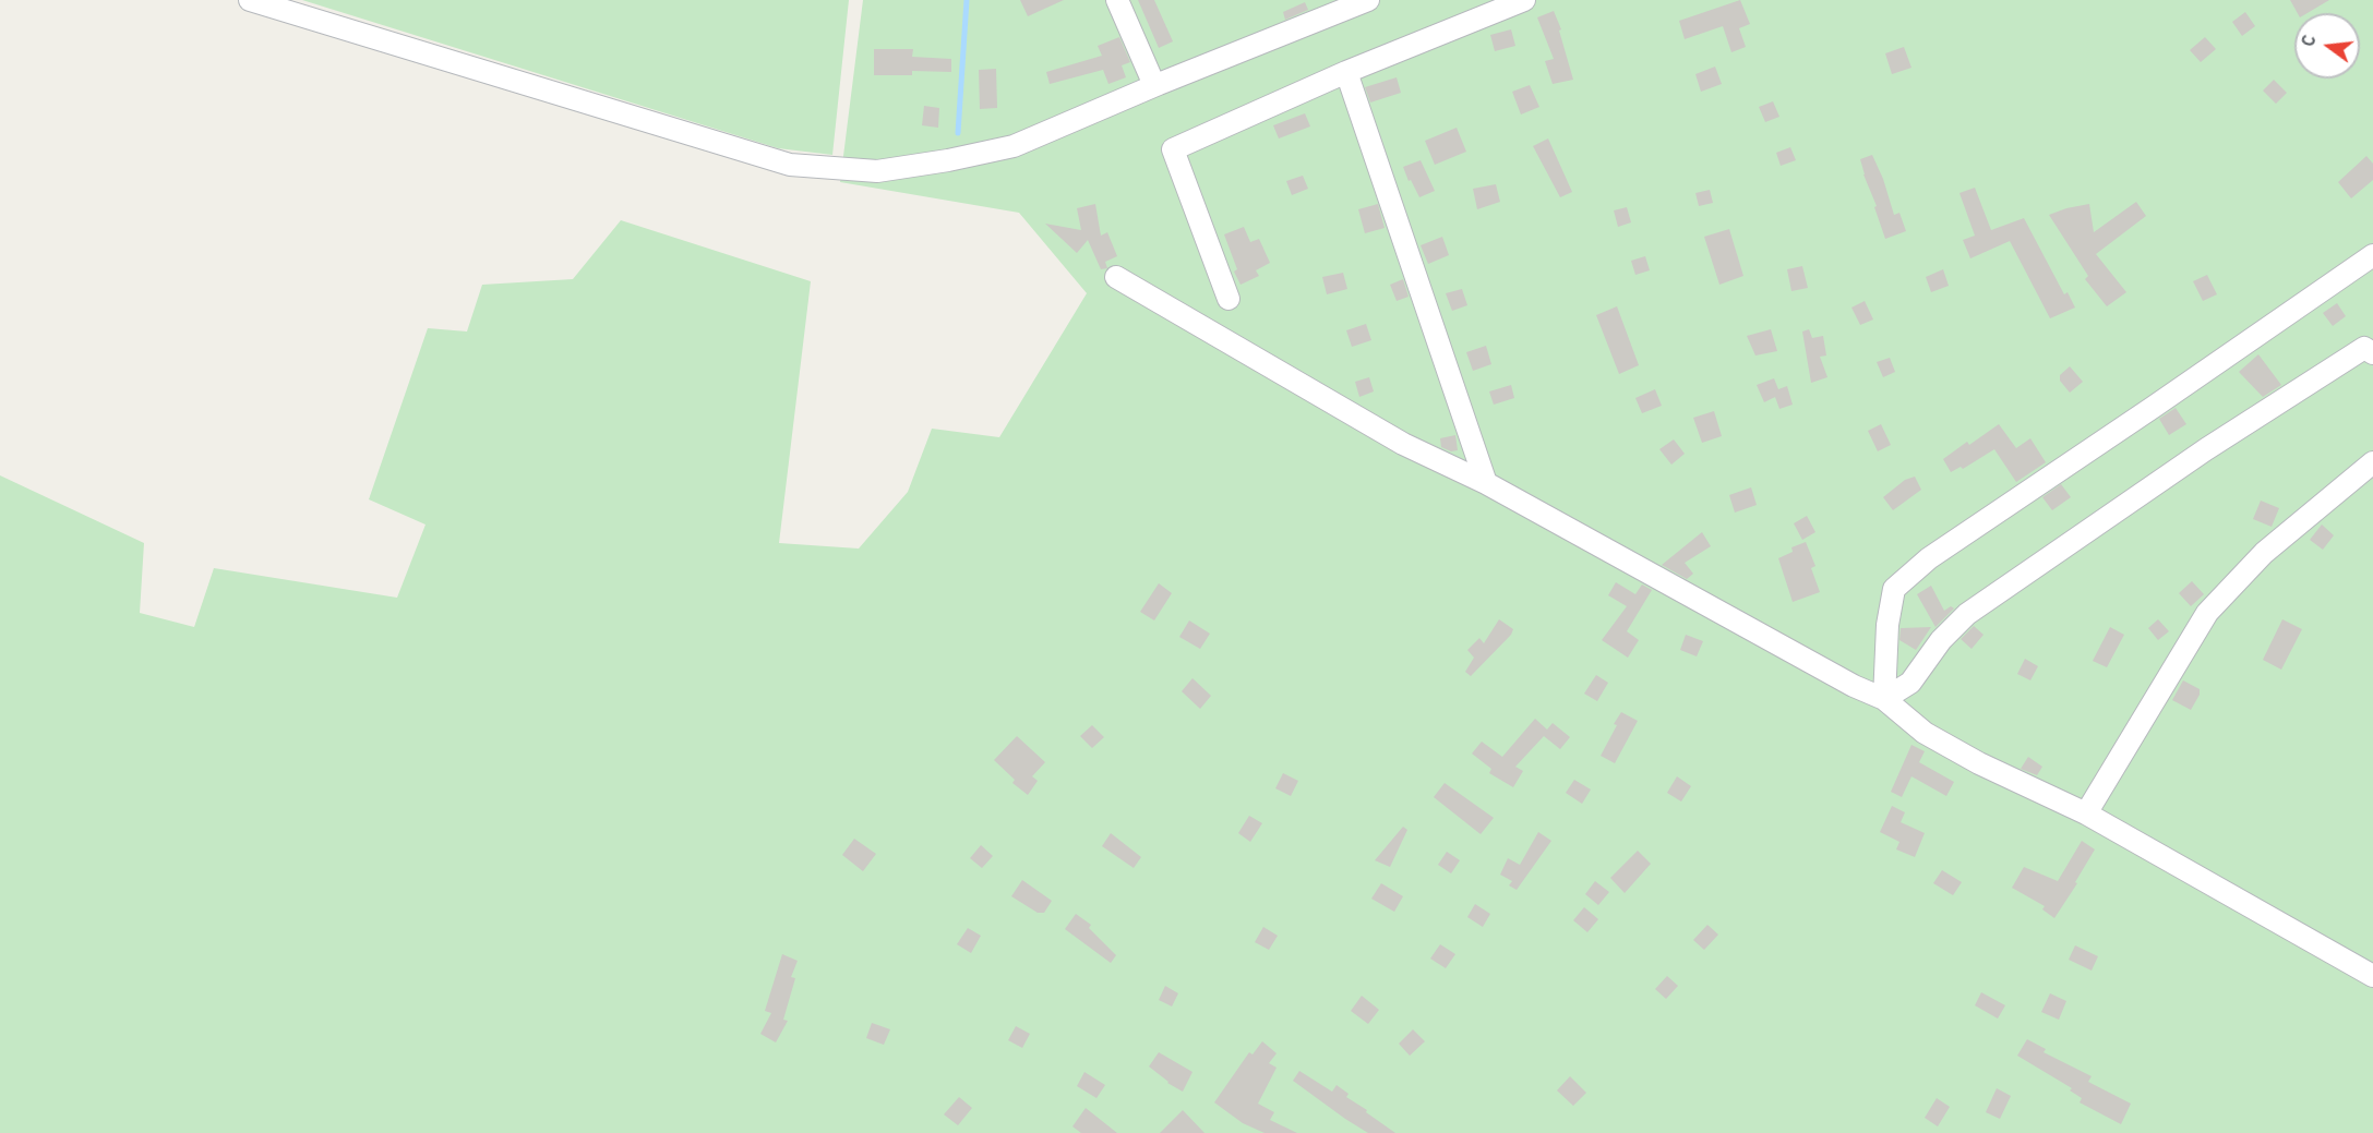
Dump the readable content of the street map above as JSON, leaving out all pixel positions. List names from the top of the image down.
{
  "north": "left"
}
